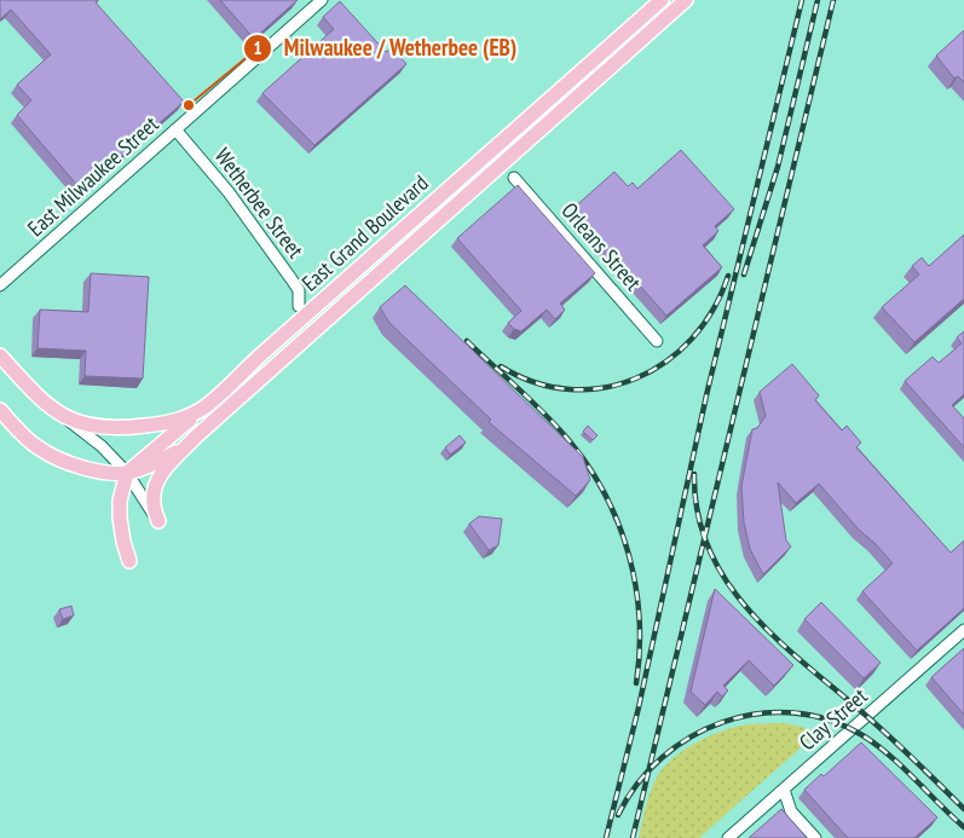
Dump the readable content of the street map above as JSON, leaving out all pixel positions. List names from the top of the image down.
{
  "streets": {
    "main road": ["East Grand Boulevard"],
    "street": [
      "East Milwaukee Street",
      "Wetherbee Street",
      "Orleans Street",
      "Clay Street"
    ]
  },
  "crossings": [
    ["East Milwaukee Street", "Wetherbee Street"]
  ],
  "places": ["Milwaukee / Wetherbee (EB)"]
}
